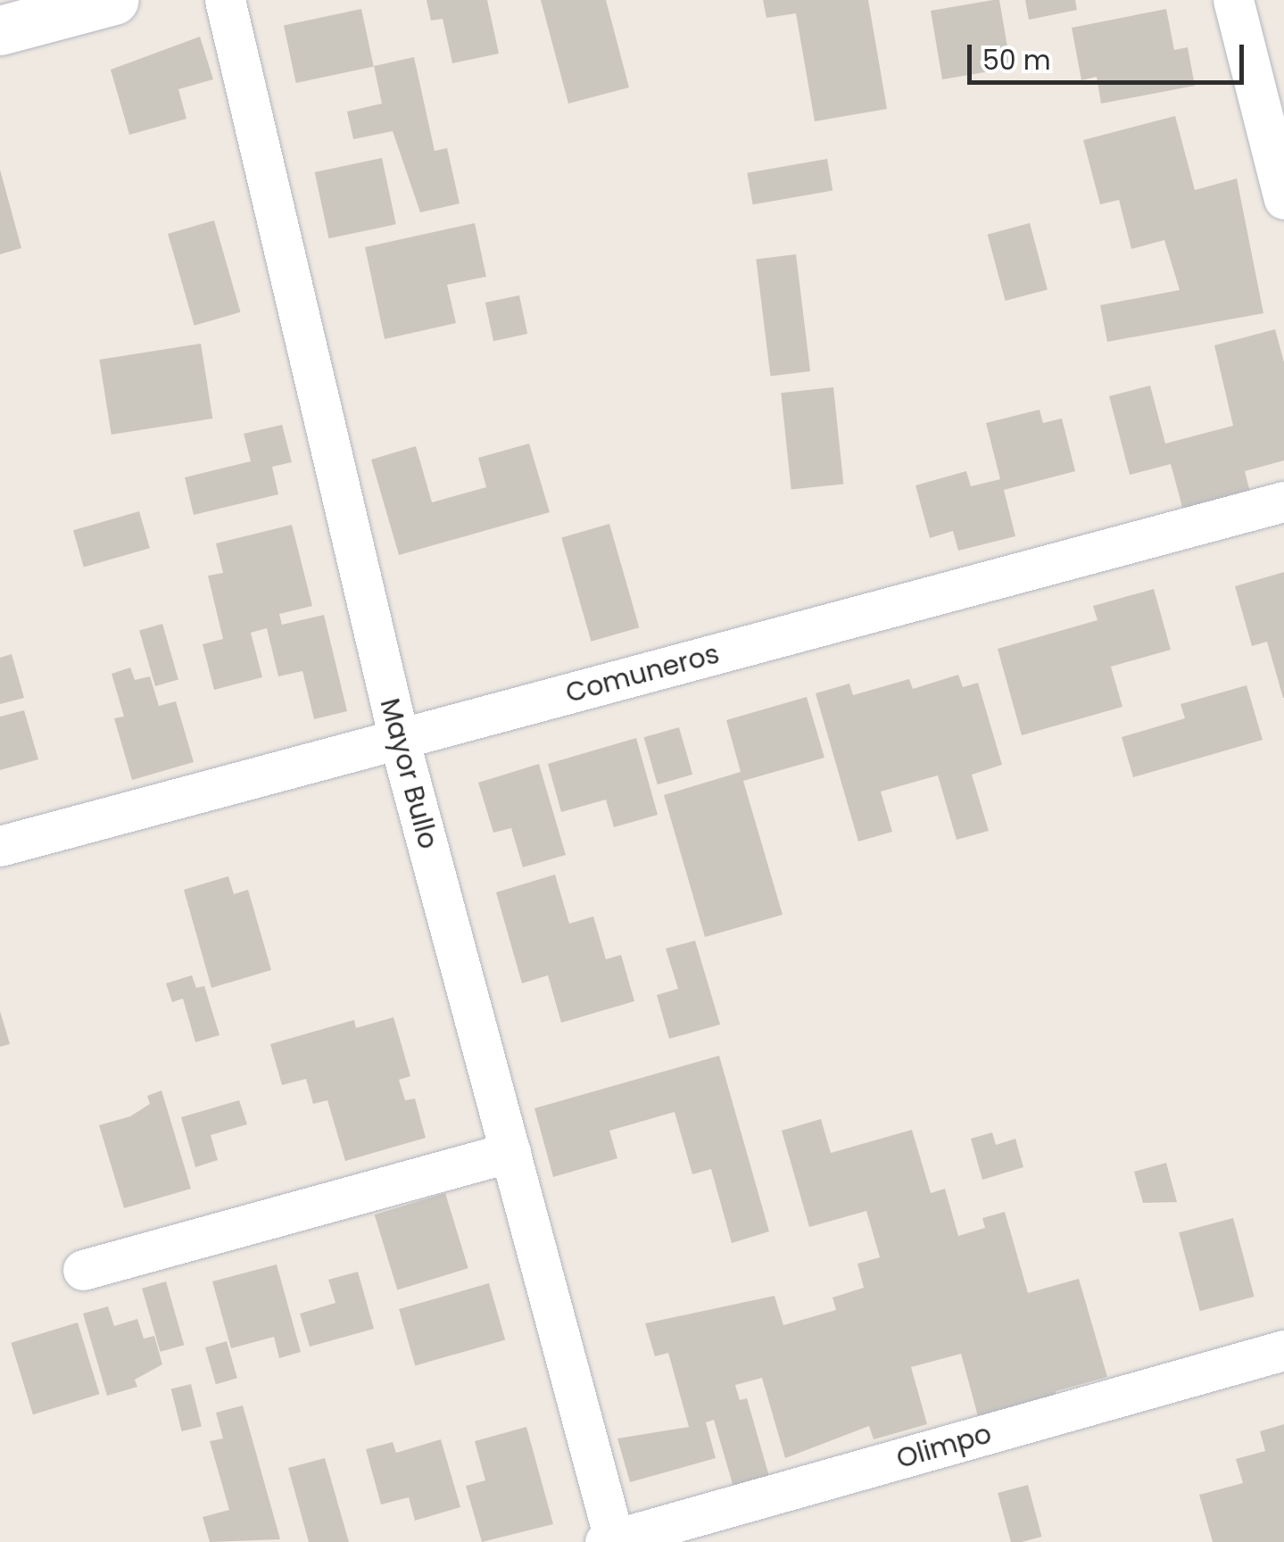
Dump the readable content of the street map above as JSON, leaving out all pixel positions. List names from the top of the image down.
{
  "streets": {
    "street": ["Comuneros", "Mayor Bullo", "Olimpo"]
  },
  "crossings": [
    ["Comuneros", "Mayor Bullo"],
    ["Mayor Bullo", "Olimpo"]
  ],
  "scale_bar": "50 m"
}
